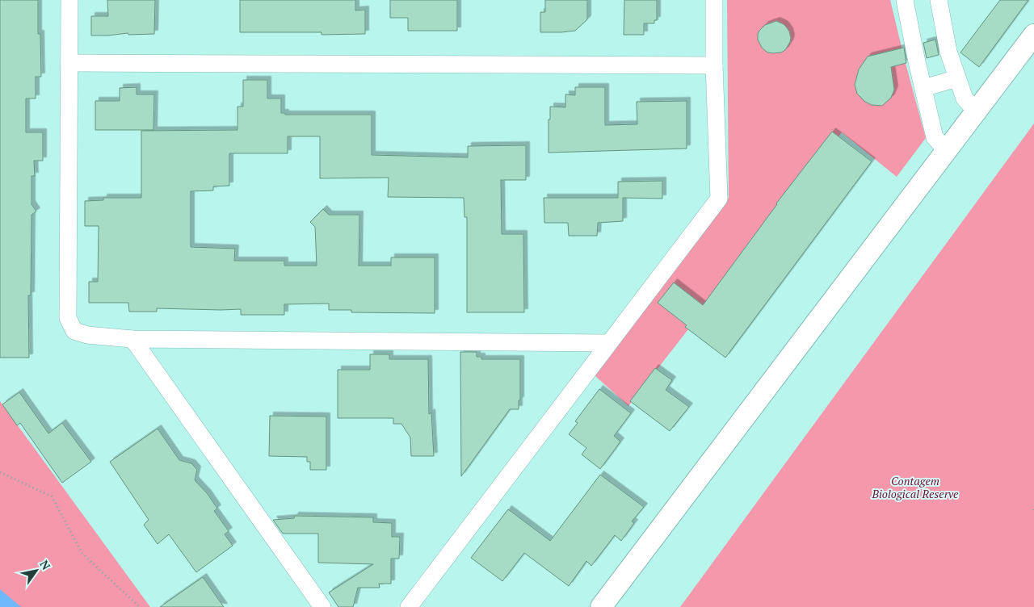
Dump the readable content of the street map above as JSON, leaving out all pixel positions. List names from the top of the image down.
{
  "parks": ["Contagem Biological Reserve"],
  "north": "top right"
}
